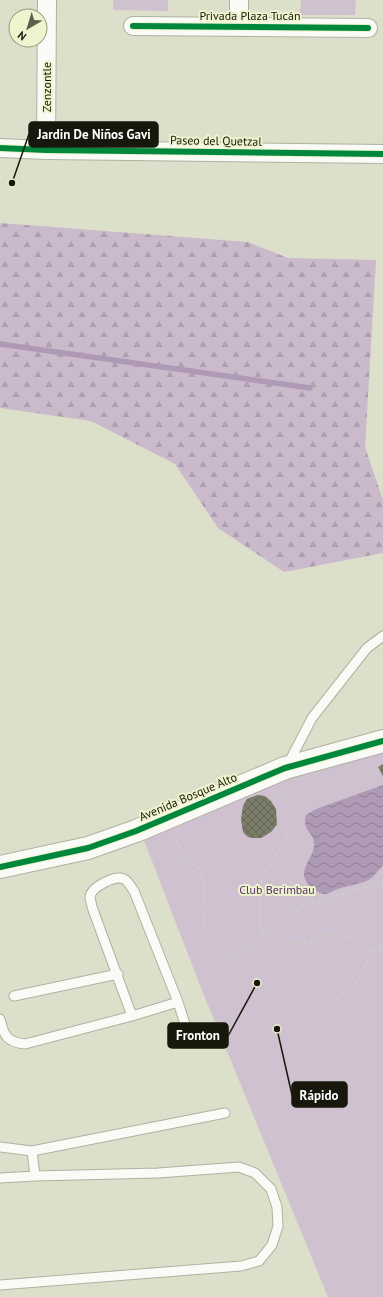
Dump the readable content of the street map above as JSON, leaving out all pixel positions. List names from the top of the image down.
{
  "streets": {
    "street": [
      "Privada Plaza Tucán",
      "Zenzontle",
      "Paseo del Quetzal",
      "Avenida Bosque Alto"
    ]
  },
  "crossings": [
    ["Zenzontle", "Paseo del Quetzal"]
  ],
  "parks": ["Club Berimbau"],
  "places": ["Jardin De Niños Gavi", "Fronton", "Rápido"],
  "north": "bottom left"
}
